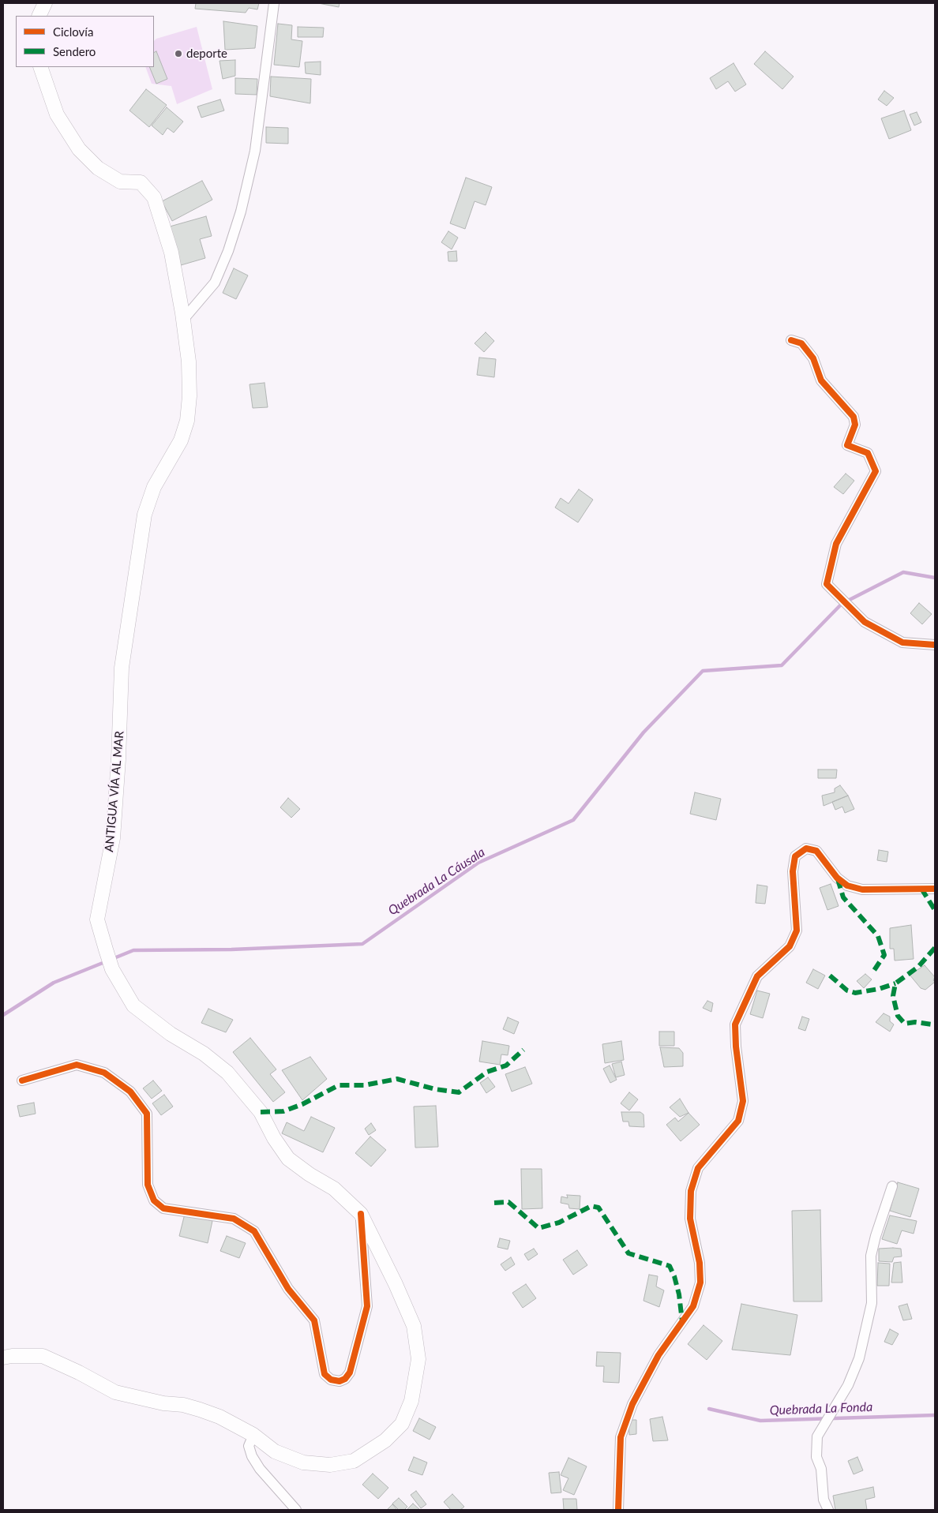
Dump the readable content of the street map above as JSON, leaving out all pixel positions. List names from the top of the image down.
{
  "streets": {
    "main road": ["ANTIGUA VÍA AL MAR"]
  },
  "water": ["Quebrada La Cáusala", "Quebrada La Fonda"],
  "places": ["deporte"],
  "legend": ["Ciclovía", "Sendero"]
}
